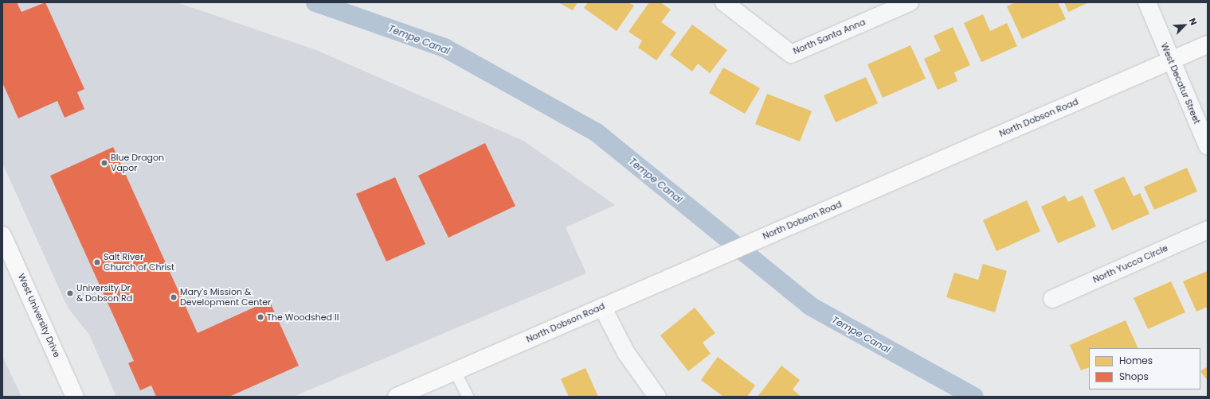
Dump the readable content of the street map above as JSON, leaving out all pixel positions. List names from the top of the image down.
{
  "streets": {
    "main road": ["North Dobson Road", "West University Drive"],
    "street": ["North Santa Anna", "West Decatur Street", "North Yucca Circle"]
  },
  "crossings": [
    ["West Decatur Street", "North Dobson Road"]
  ],
  "water": ["Tempe Canal"],
  "places": [
    "Blue Dragon Vapor",
    "Salt River Church of Christ",
    "University Dr & Dobson Rd",
    "Mary's Mission & Development Center",
    "The Woodshed II"
  ],
  "legend": ["Homes", "Shops"],
  "north": "top right"
}
